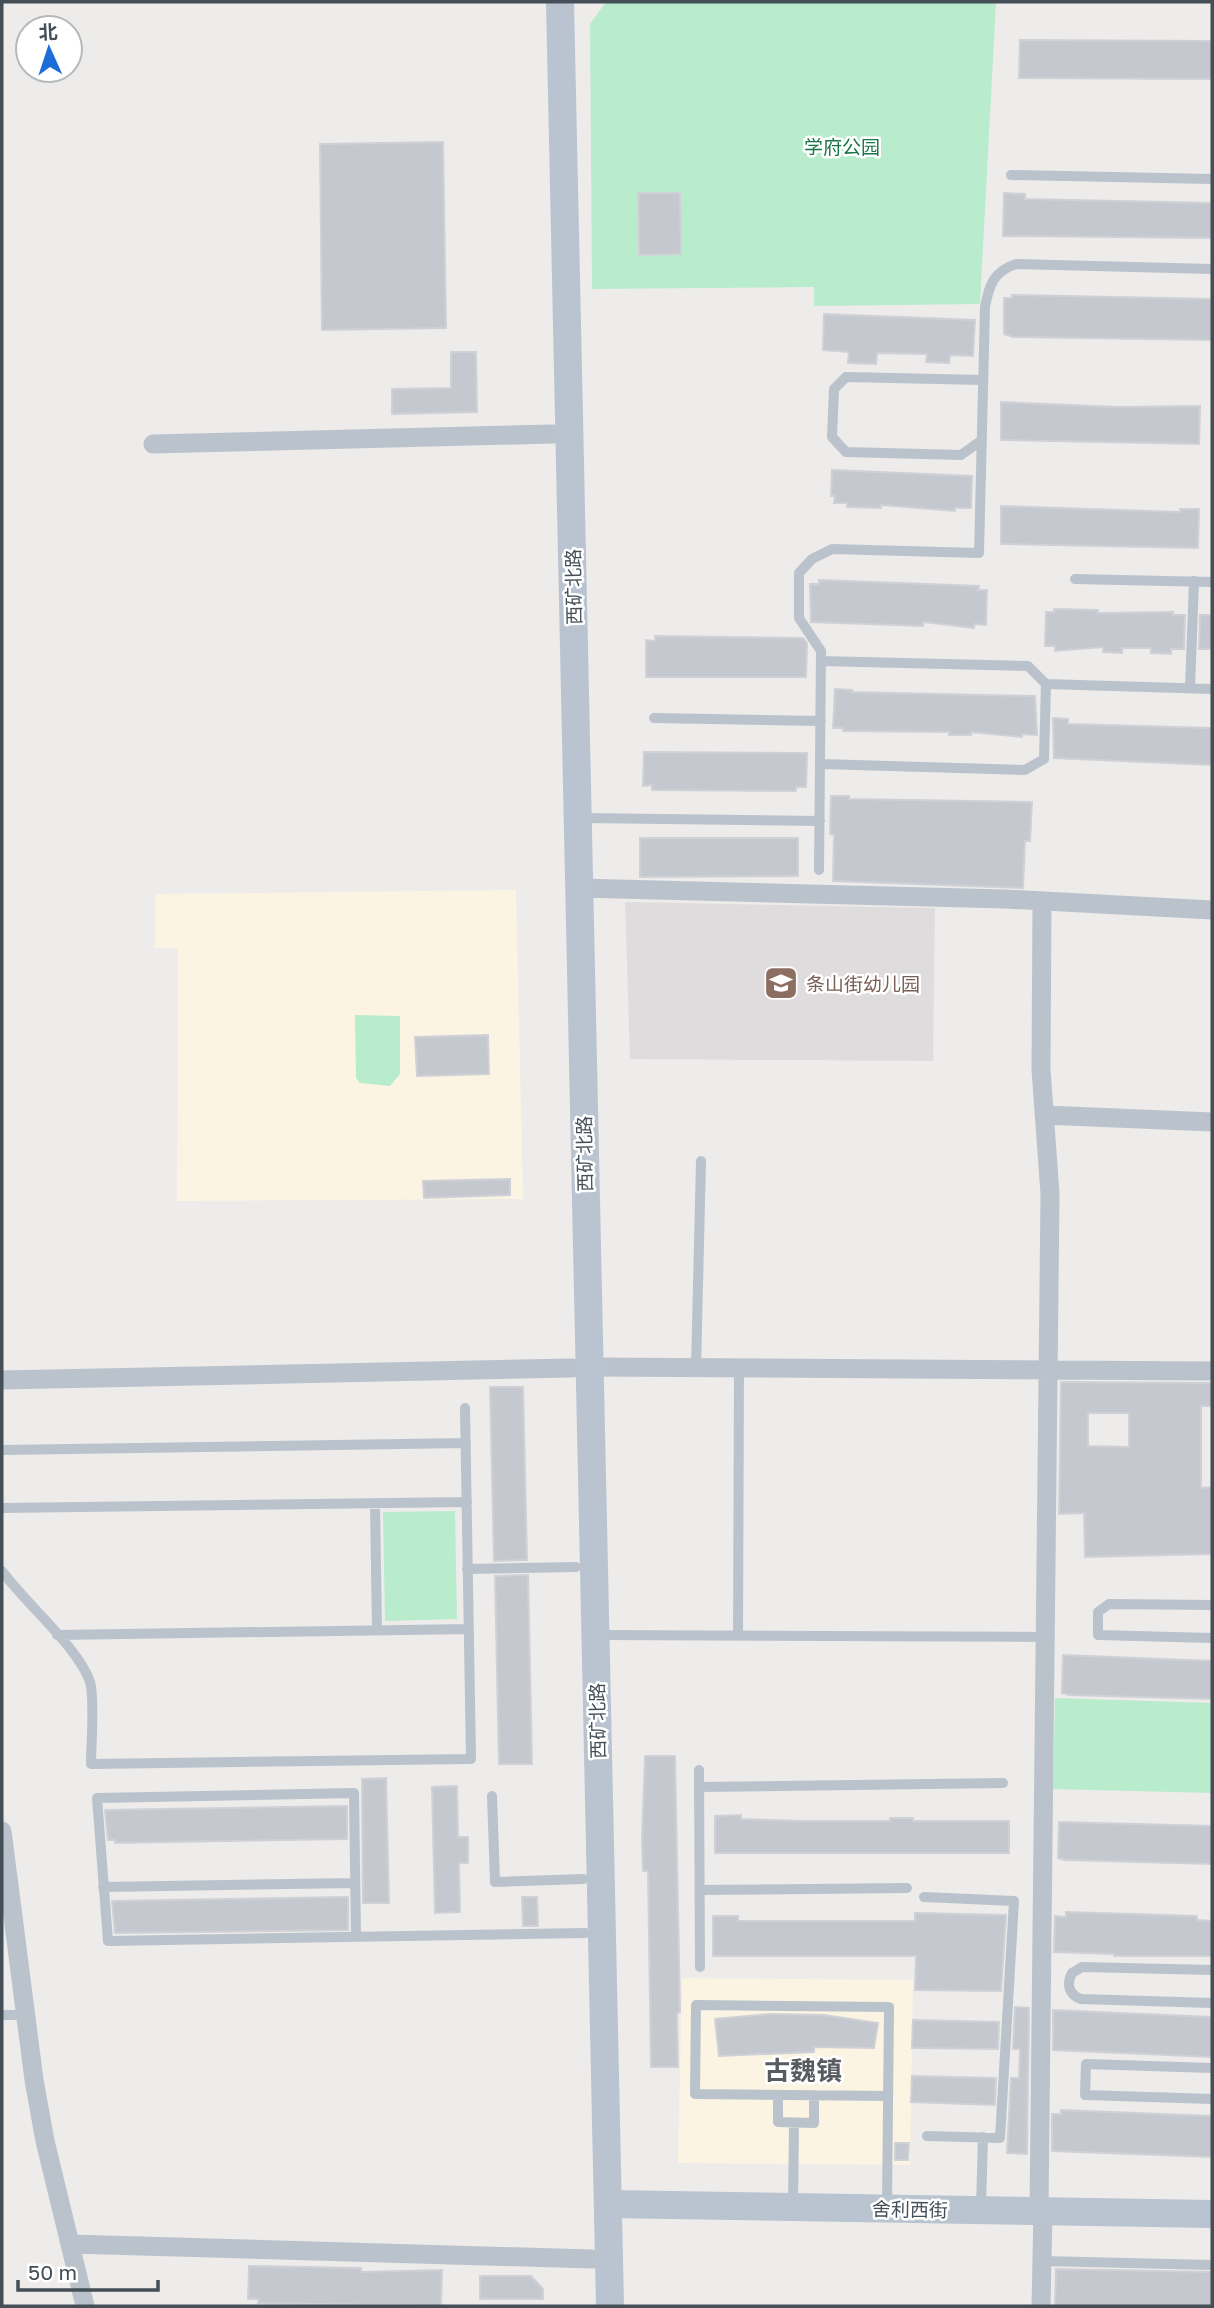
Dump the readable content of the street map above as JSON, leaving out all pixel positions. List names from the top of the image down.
{
  "streets": {
    "main road": ["西矿北路", "舍利西街"]
  },
  "crossings": [
    ["西矿北路", "舍利西街"]
  ],
  "districts": ["古魏镇"],
  "parks": ["学府公园"],
  "places": {
    "school or university": ["条山街幼儿园"]
  },
  "scale_bar": "50 m",
  "north": "top"
}
